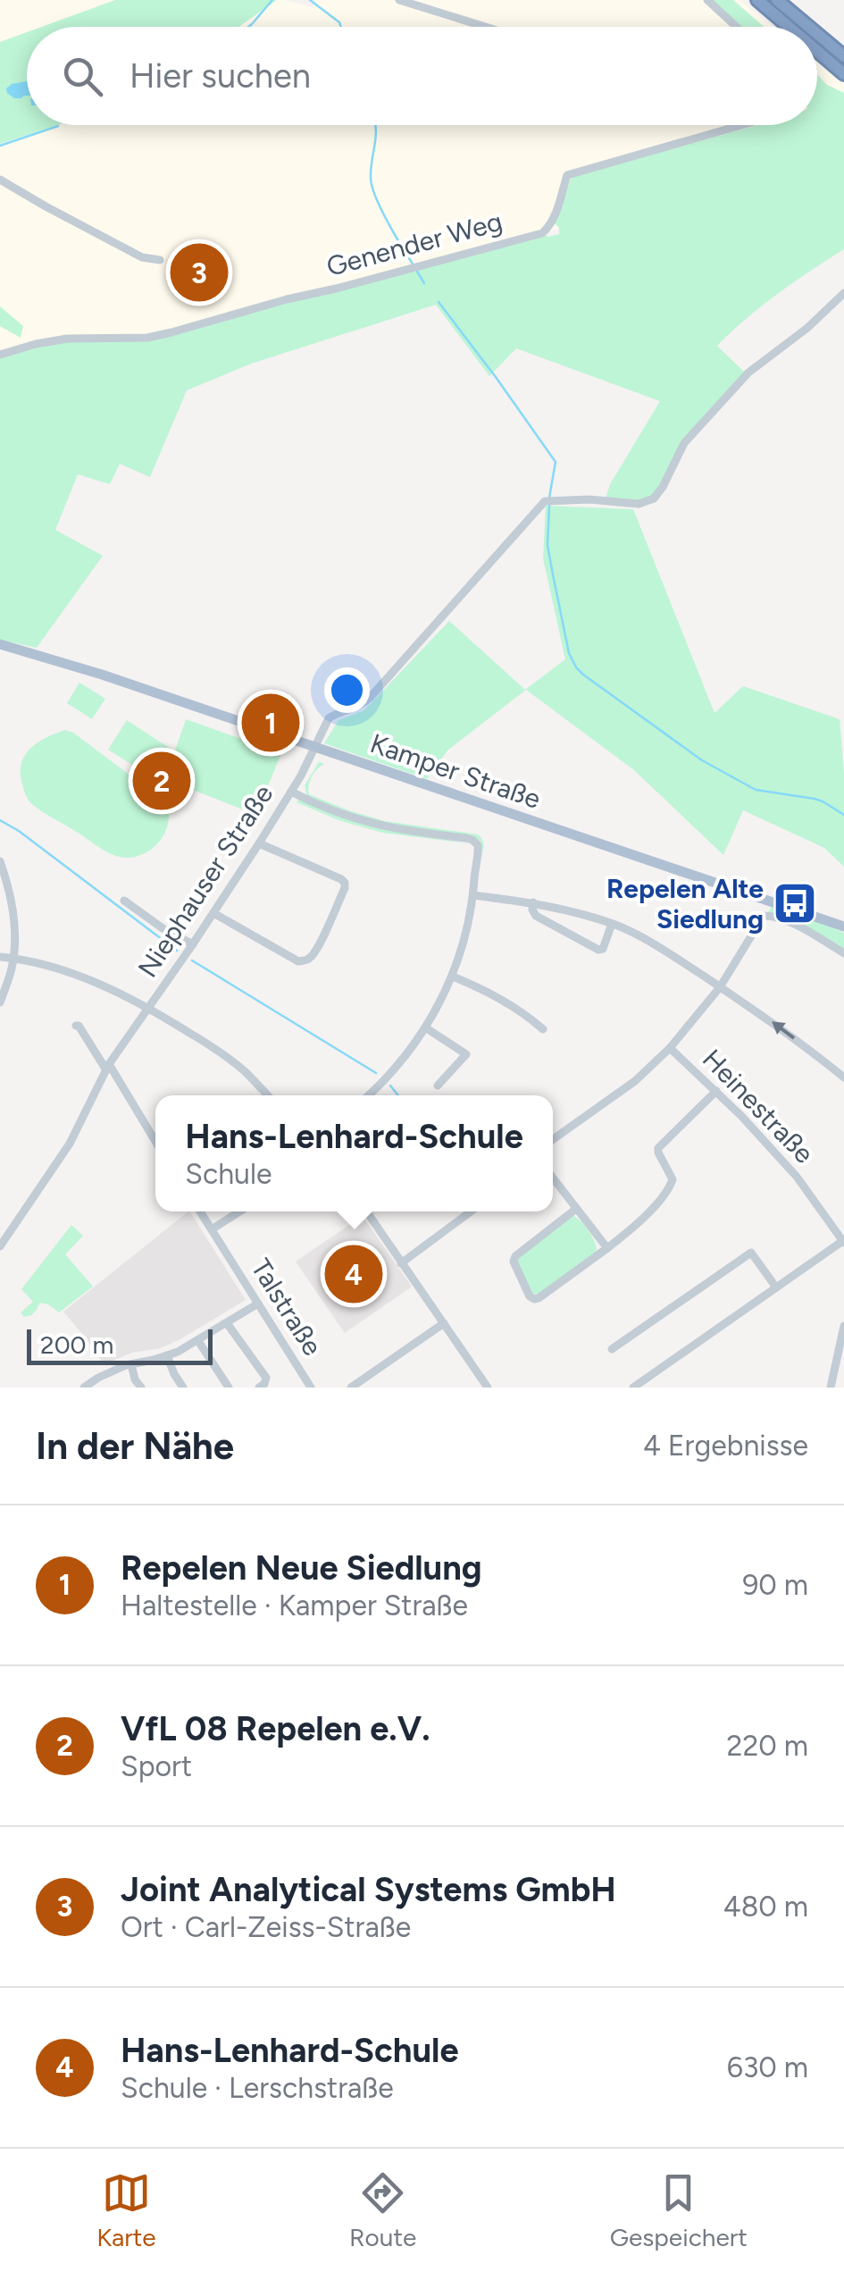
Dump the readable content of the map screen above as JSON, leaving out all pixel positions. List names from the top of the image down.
{
  "streets": {
    "main road": ["Kamper Straße"],
    "street": [
      "Genender Weg",
      "Niephauser Straße",
      "Heinestraße",
      "Talstraße"
    ]
  },
  "crossings": [
    ["Kamper Straße", "Niephauser Straße"]
  ],
  "places": {
    "bus stop": ["Repelen Alte Siedlung"]
  },
  "scale_bar": "200 m",
  "page": {
    "search": "Hier suchen",
    "pins": [
      "3",
      "1",
      "2",
      "4"
    ],
    "popup": ["Hans-Lenhard-Schule", "Schule"],
    "scale": "200 m",
    "heading": ["In der Nähe", "4 Ergebnisse"],
    "list": [
      {
        "mark": "1",
        "name": "Repelen Neue Siedlung",
        "note": "Haltestelle · Kamper Straße",
        "value": "90 m"
      },
      {
        "mark": "2",
        "name": "VfL 08 Repelen e.V.",
        "note": "Sport",
        "value": "220 m"
      },
      {
        "mark": "3",
        "name": "Joint Analytical Systems GmbH",
        "note": "Ort · Carl-Zeiss-Straße",
        "value": "480 m"
      },
      {
        "mark": "4",
        "name": "Hans-Lenhard-Schule",
        "note": "Schule · Lerschstraße",
        "value": "630 m"
      }
    ],
    "nav": ["Karte", "Route", "Gespeichert"]
  }
}
